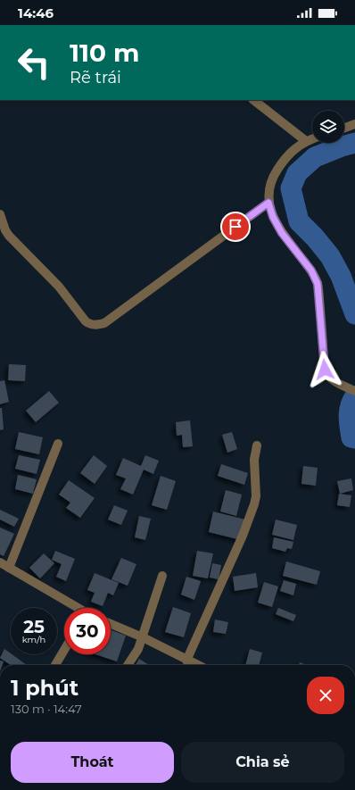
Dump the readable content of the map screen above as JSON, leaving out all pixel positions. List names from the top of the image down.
{
  "page": {
    "status": "14:46",
    "turn": ["110 m", "Rẽ trái"],
    "speed": "25 km/h",
    "limit": "30",
    "heading": ["1 phút", "130 m · 14:47"],
    "buttons": ["Thoát", "Chia sẻ"]
  }
}
